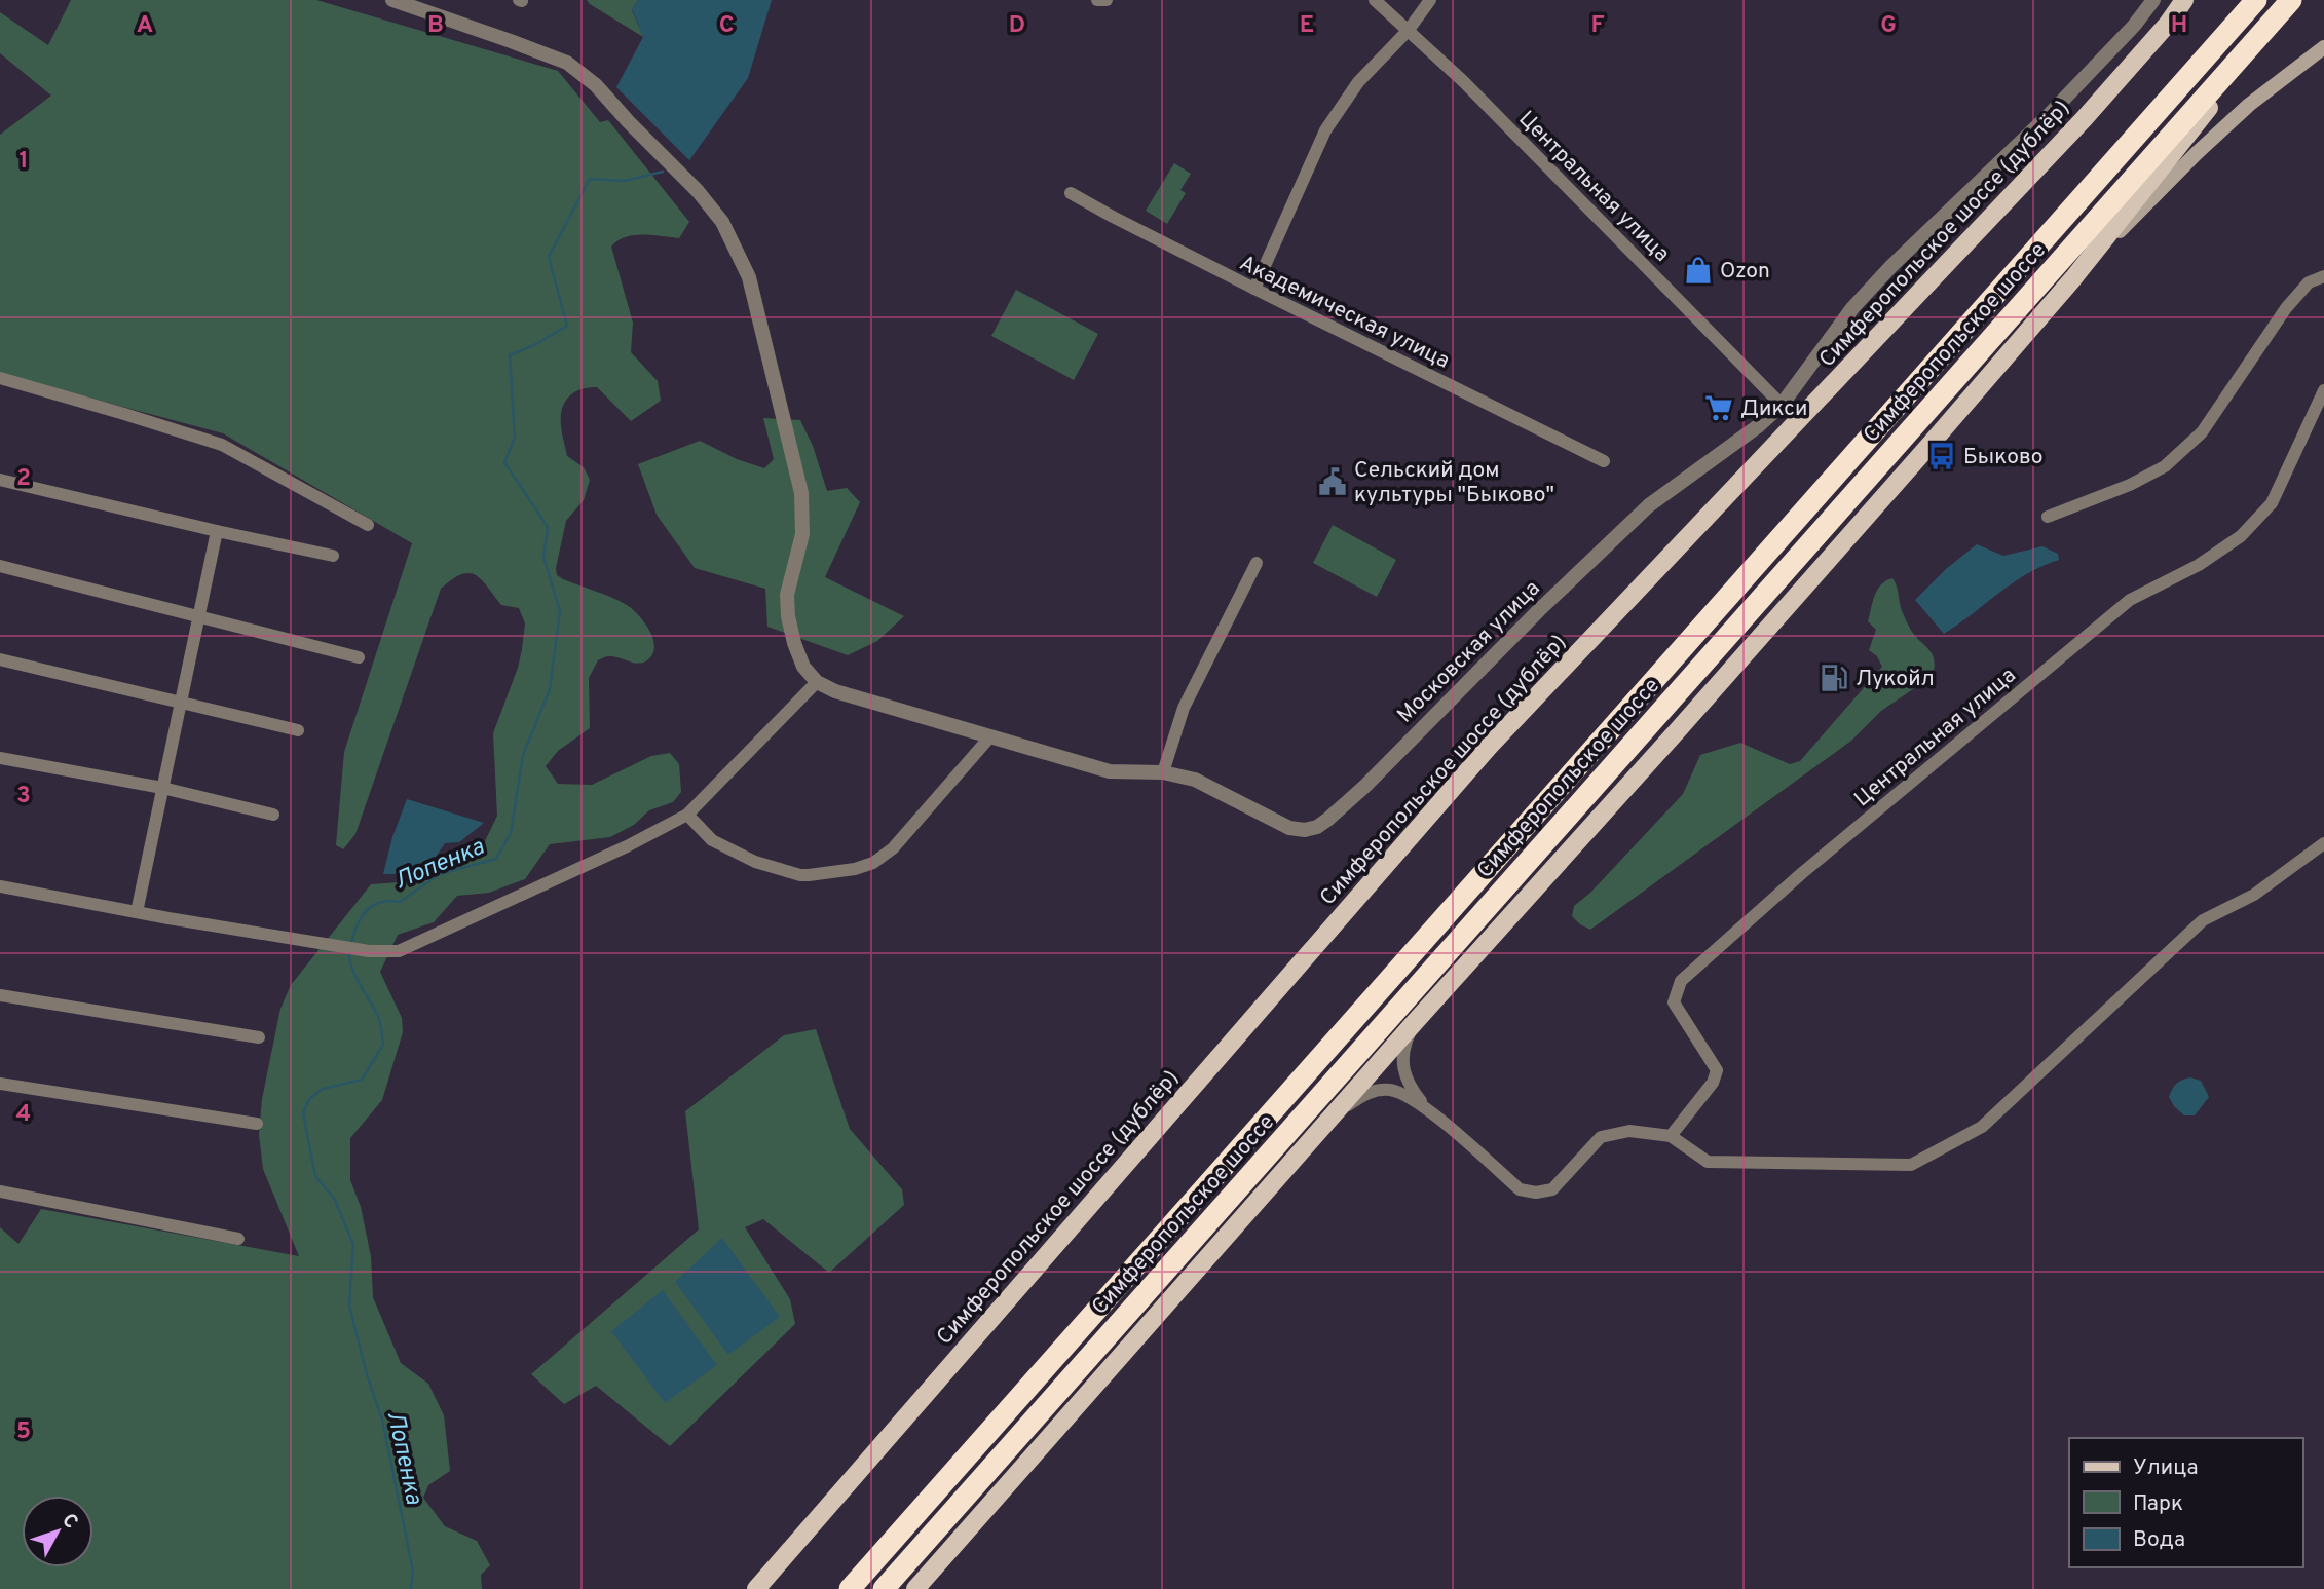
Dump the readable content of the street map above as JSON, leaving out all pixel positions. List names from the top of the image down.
{
  "streets": {
    "highway": ["Симферопольское шоссе"],
    "main road": ["Симферопольское шоссе (дублёр)"],
    "street": ["Центральная улица", "Академическая улица", "Московская улица"]
  },
  "crossings": [
    ["Центральная улица", "Московская улица"]
  ],
  "water": ["Лопенка"],
  "places": {
    "shop": ["Ozon"],
    "supermarket": ["Дикси"],
    "bus stop": ["Быково"],
    "public building": ["Сельский дом культуры \"Быково\""],
    "fuel station": ["Лукойл"]
  },
  "legend": ["Улица", "Парк", "Вода"],
  "north": "top right",
  "grid": {
    "columns": [
      "A",
      "B",
      "C",
      "D",
      "E",
      "F",
      "G",
      "H"
    ],
    "rows": [
      "1",
      "2",
      "3",
      "4",
      "5"
    ]
  }
}
